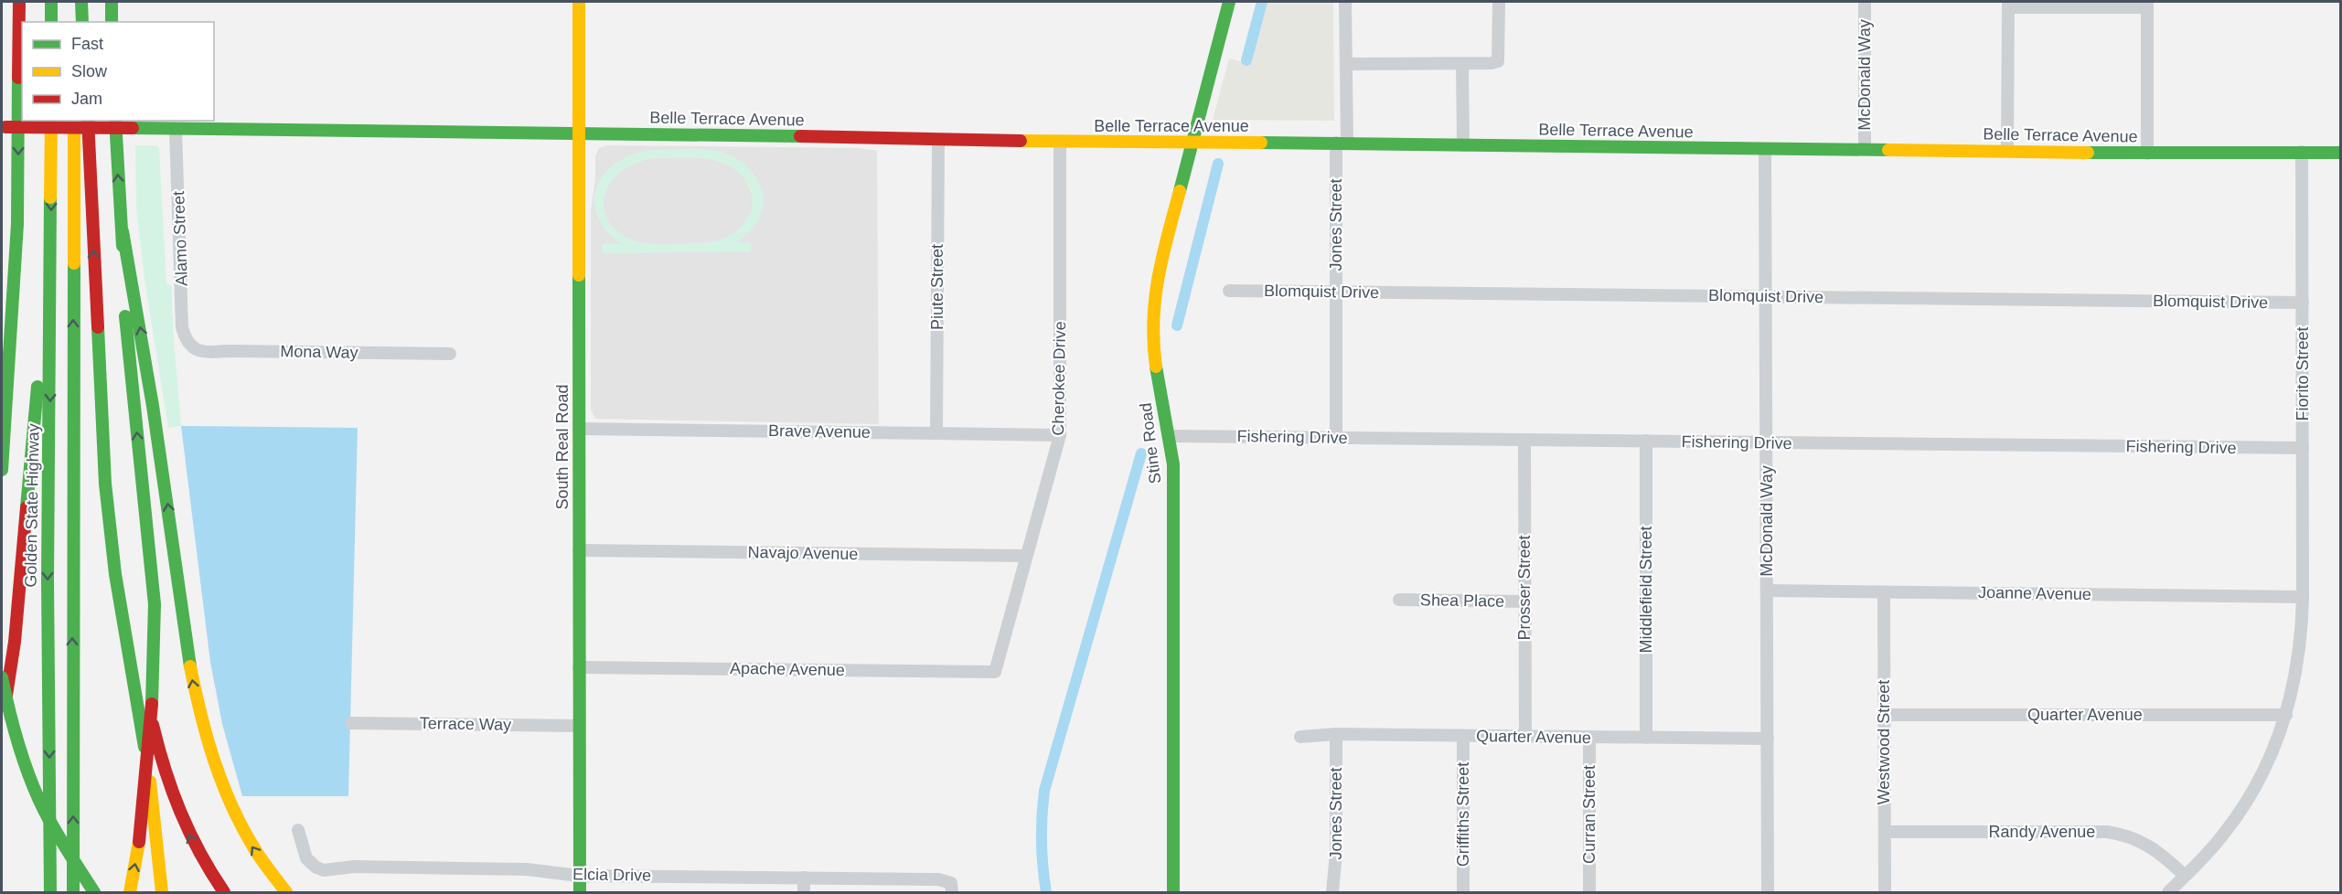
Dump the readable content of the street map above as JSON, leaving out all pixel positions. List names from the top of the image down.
{
  "streets": {
    "main road": [
      "Belle Terrace Avenue",
      "Stine Road",
      "South Real Road",
      "Golden State Highway"
    ],
    "street": [
      "McDonald Way",
      "Jones Street",
      "Alamo Street",
      "Piute Street",
      "Blomquist Drive",
      "Mona Way",
      "Fiorito Street",
      "Cherokee Drive",
      "Brave Avenue",
      "Fishering Drive",
      "Navajo Avenue",
      "Prosser Street",
      "Middlefield Street",
      "Joanne Avenue",
      "Shea Place",
      "Apache Avenue",
      "Quarter Avenue",
      "Terrace Way",
      "Westwood Street",
      "Griffiths Street",
      "Curran Street",
      "Randy Avenue",
      "Elcia Drive"
    ]
  },
  "crossings": [
    ["McDonald Way", "Belle Terrace Avenue"],
    ["McDonald Way", "Blomquist Drive"],
    ["McDonald Way", "Fishering Drive"],
    ["McDonald Way", "Joanne Avenue"],
    ["McDonald Way", "Quarter Avenue"],
    ["Belle Terrace Avenue", "Jones Street"],
    ["Belle Terrace Avenue", "Alamo Street"],
    ["Belle Terrace Avenue", "Piute Street"],
    ["Belle Terrace Avenue", "Fiorito Street"],
    ["Belle Terrace Avenue", "Cherokee Drive"],
    ["Belle Terrace Avenue", "Stine Road"],
    ["Belle Terrace Avenue", "South Real Road"],
    ["Jones Street", "Blomquist Drive"],
    ["Jones Street", "Fishering Drive"],
    ["Jones Street", "Quarter Avenue"],
    ["Alamo Street", "Mona Way"],
    ["Piute Street", "Brave Avenue"],
    ["Blomquist Drive", "Fiorito Street"],
    ["Fiorito Street", "Fishering Drive"],
    ["Fiorito Street", "Joanne Avenue"],
    ["Fiorito Street", "Quarter Avenue"],
    ["Fiorito Street", "Randy Avenue"],
    ["Cherokee Drive", "Brave Avenue"],
    ["Cherokee Drive", "Navajo Avenue"],
    ["Cherokee Drive", "Apache Avenue"],
    ["Brave Avenue", "South Real Road"],
    ["Fishering Drive", "Stine Road"],
    ["Fishering Drive", "Prosser Street"],
    ["Fishering Drive", "Middlefield Street"],
    ["South Real Road", "Navajo Avenue"],
    ["South Real Road", "Apache Avenue"],
    ["South Real Road", "Terrace Way"],
    ["South Real Road", "Elcia Drive"],
    ["Prosser Street", "Shea Place"],
    ["Prosser Street", "Quarter Avenue"],
    ["Middlefield Street", "Quarter Avenue"],
    ["Joanne Avenue", "Westwood Street"],
    ["Quarter Avenue", "Westwood Street"],
    ["Quarter Avenue", "Griffiths Street"],
    ["Quarter Avenue", "Curran Street"],
    ["Westwood Street", "Randy Avenue"]
  ],
  "legend": ["Fast", "Slow", "Jam"]
}
